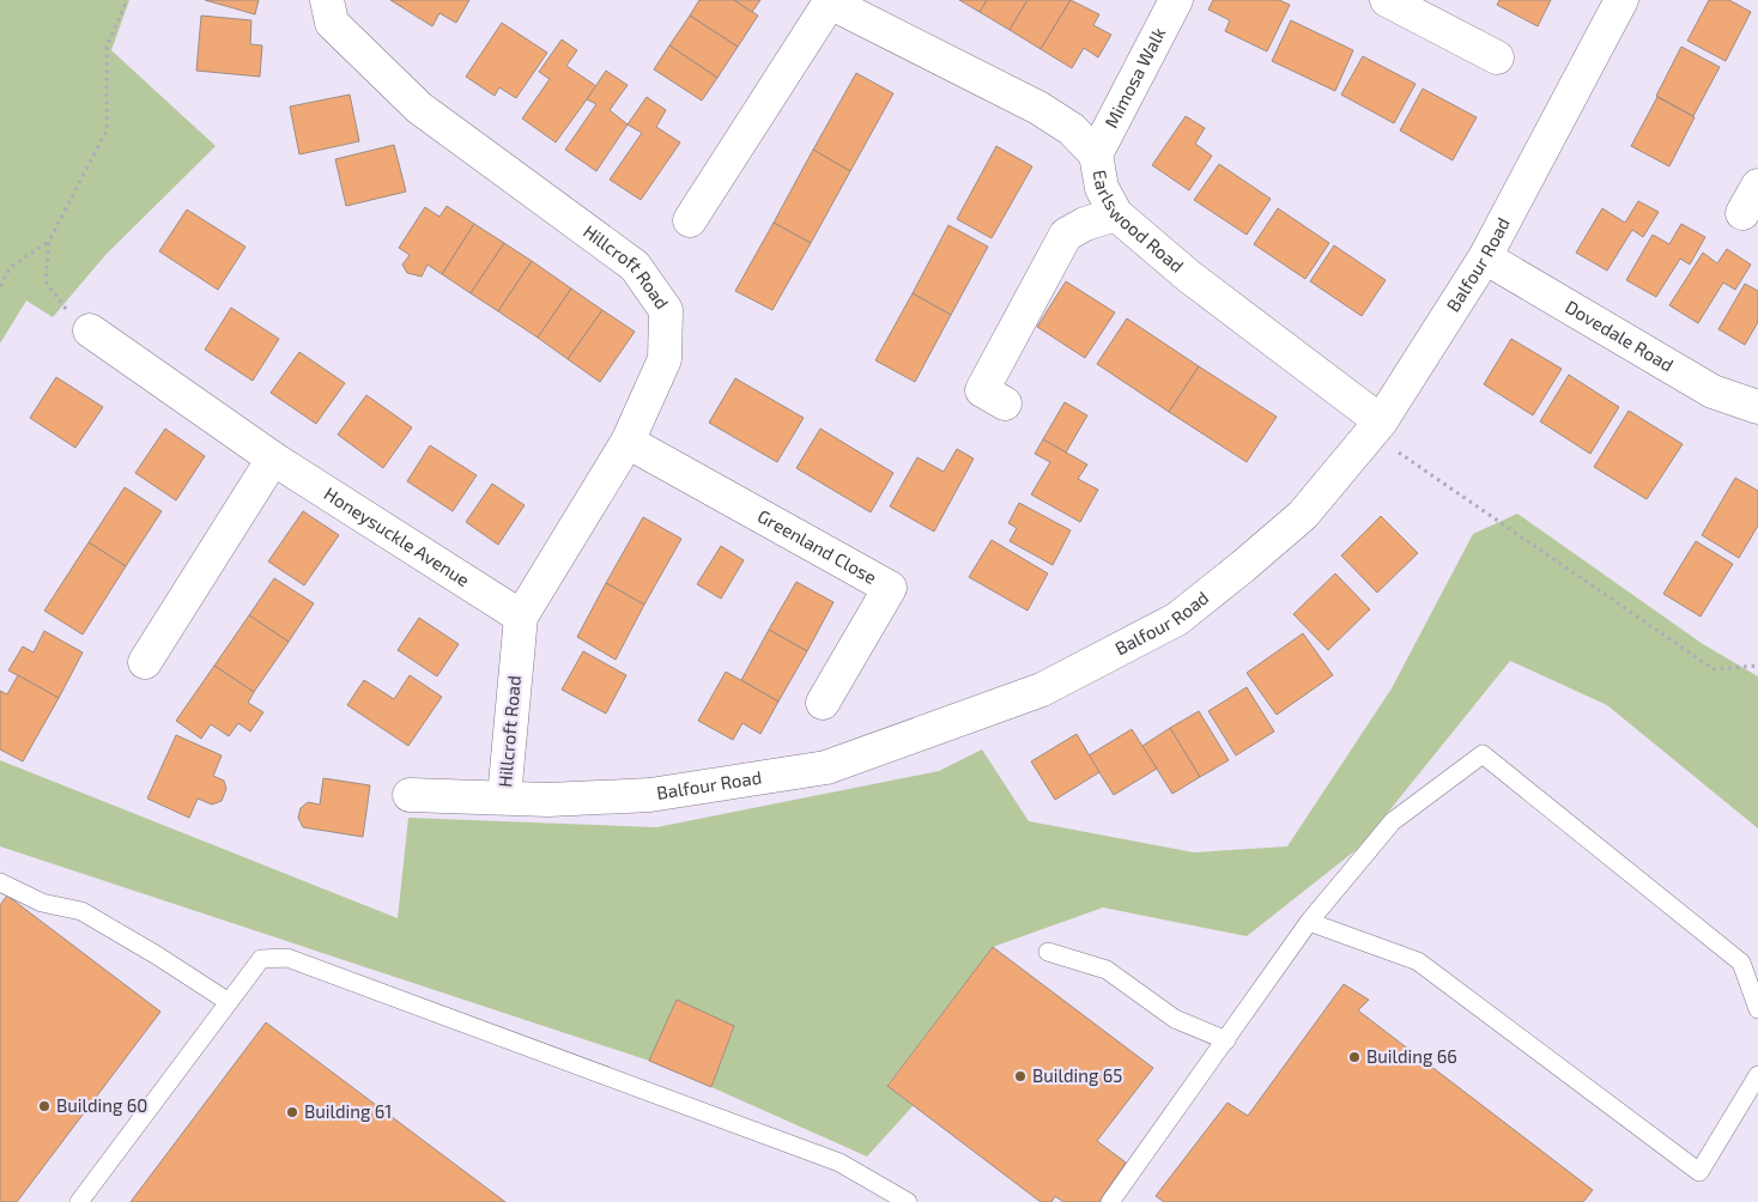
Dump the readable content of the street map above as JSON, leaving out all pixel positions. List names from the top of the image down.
{
  "streets": {
    "street": [
      "Mimosa Walk",
      "Earlswood Road",
      "Balfour Road",
      "Hillcroft Road",
      "Dovedale Road",
      "Honeysuckle Avenue",
      "Greenland Close"
    ]
  },
  "crossings": [
    ["Mimosa Walk", "Earlswood Road"],
    ["Earlswood Road", "Balfour Road"],
    ["Balfour Road", "Hillcroft Road"],
    ["Balfour Road", "Dovedale Road"],
    ["Hillcroft Road", "Honeysuckle Avenue"],
    ["Hillcroft Road", "Greenland Close"]
  ],
  "places": [
    "Building 66",
    "Building 65",
    "Building 60",
    "Building 61"
  ]
}
